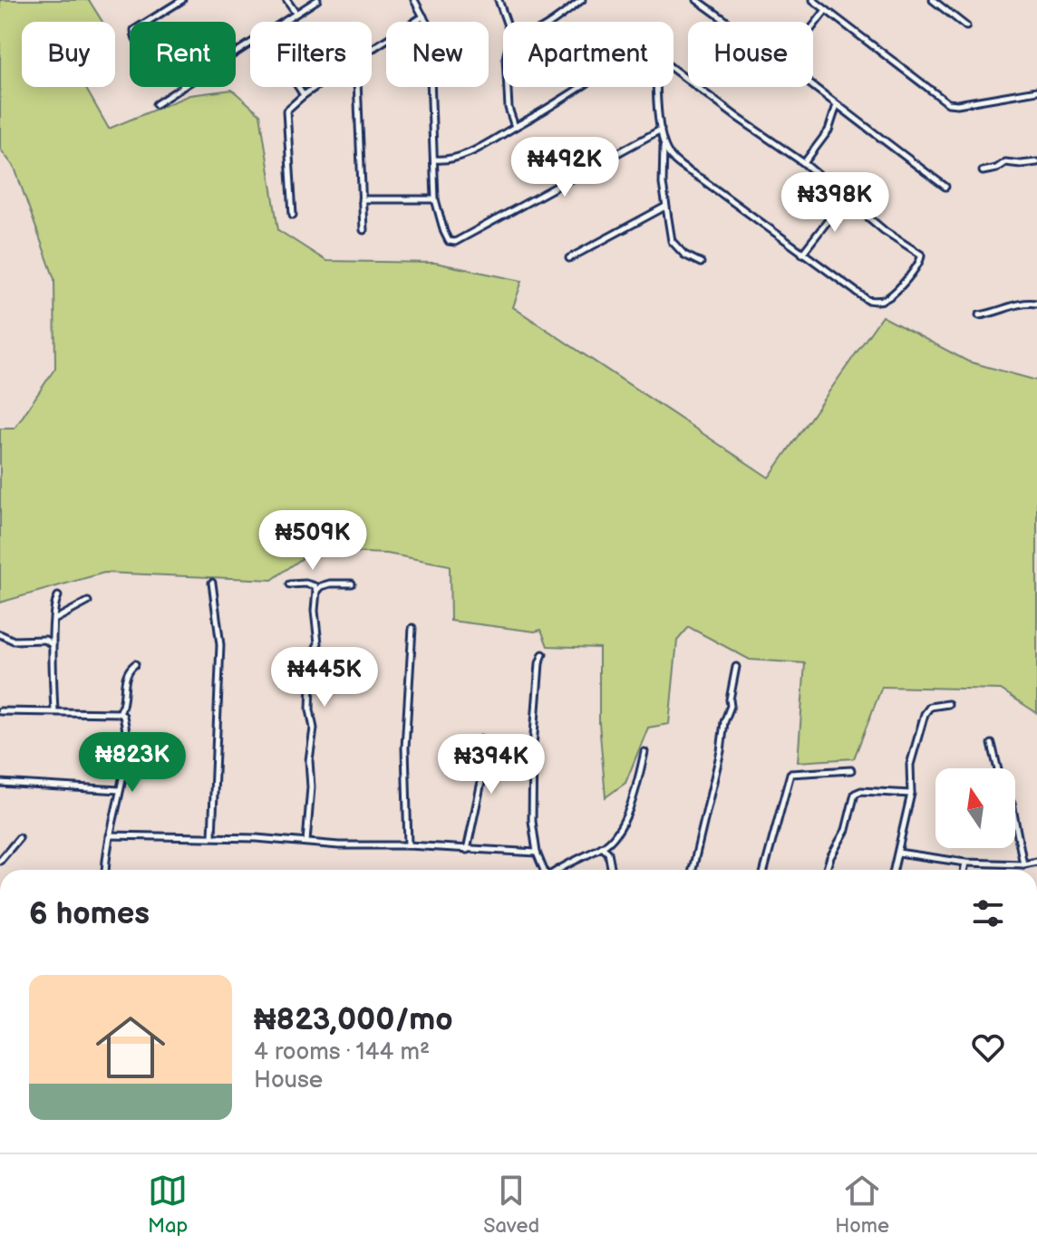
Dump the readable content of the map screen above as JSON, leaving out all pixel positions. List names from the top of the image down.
{
  "north": "top",
  "page": {
    "chip": [
      "Buy",
      "Rent",
      "Filters",
      "New",
      "Apartment",
      "House"
    ],
    "price": [
      "₦492K",
      "₦398K",
      "₦509K",
      "₦445K",
      "₦823K",
      "₦394K"
    ],
    "heading": "6 homes",
    "list": [
      {
        "name": "₦823,000/mo",
        "note": "4 rooms · 144 m² · House"
      }
    ],
    "tabs": ["Map", "Saved", "Home"]
  }
}
